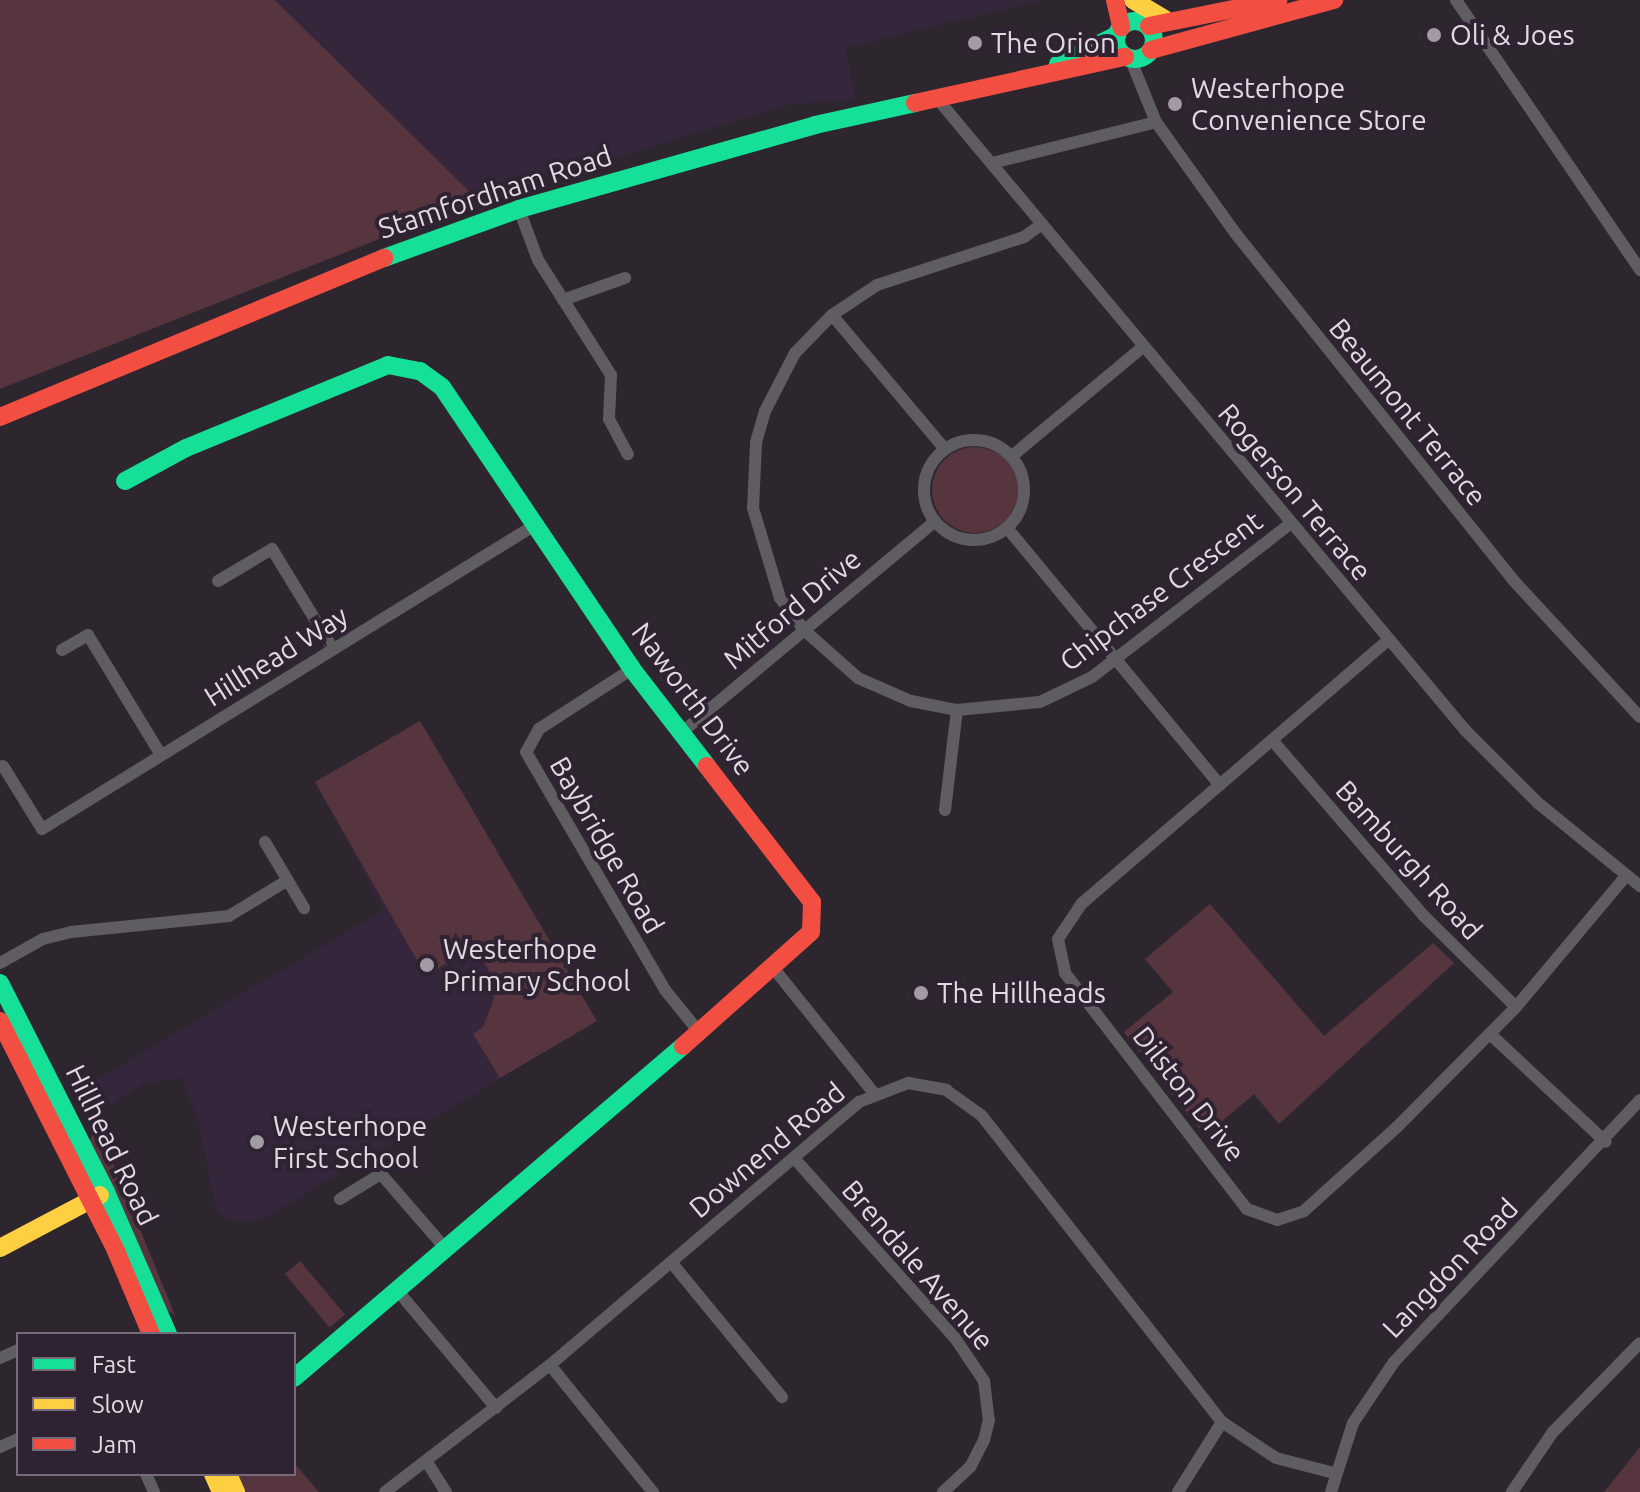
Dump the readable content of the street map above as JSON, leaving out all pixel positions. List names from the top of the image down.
{
  "streets": {
    "street": [
      "Stamfordham Road",
      "Beaumont Terrace",
      "Rogerson Terrace",
      "Chipchase Crescent",
      "Mitford Drive",
      "Hillhead Way",
      "Naworth Drive",
      "Baybridge Road",
      "Bamburgh Road",
      "Dilston Drive",
      "Hillhead Road",
      "Downend Road",
      "Brendale Avenue",
      "Langdon Road"
    ]
  },
  "crossings": [
    ["Stamfordham Road", "Beaumont Terrace"],
    ["Stamfordham Road", "Rogerson Terrace"],
    ["Rogerson Terrace", "Chipchase Crescent"],
    ["Rogerson Terrace", "Dilston Drive"],
    ["Chipchase Crescent", "Mitford Drive"],
    ["Mitford Drive", "Naworth Drive"],
    ["Hillhead Way", "Naworth Drive"],
    ["Naworth Drive", "Baybridge Road"],
    ["Bamburgh Road", "Dilston Drive"],
    ["Downend Road", "Brendale Avenue"],
    ["Downend Road", "Langdon Road"]
  ],
  "places": [
    "Oli & Joes",
    "The Orion",
    "Westerhope Convenience Store",
    "Westerhope Primary School",
    "The Hillheads",
    "Westerhope First School"
  ],
  "legend": ["Fast", "Slow", "Jam"]
}
